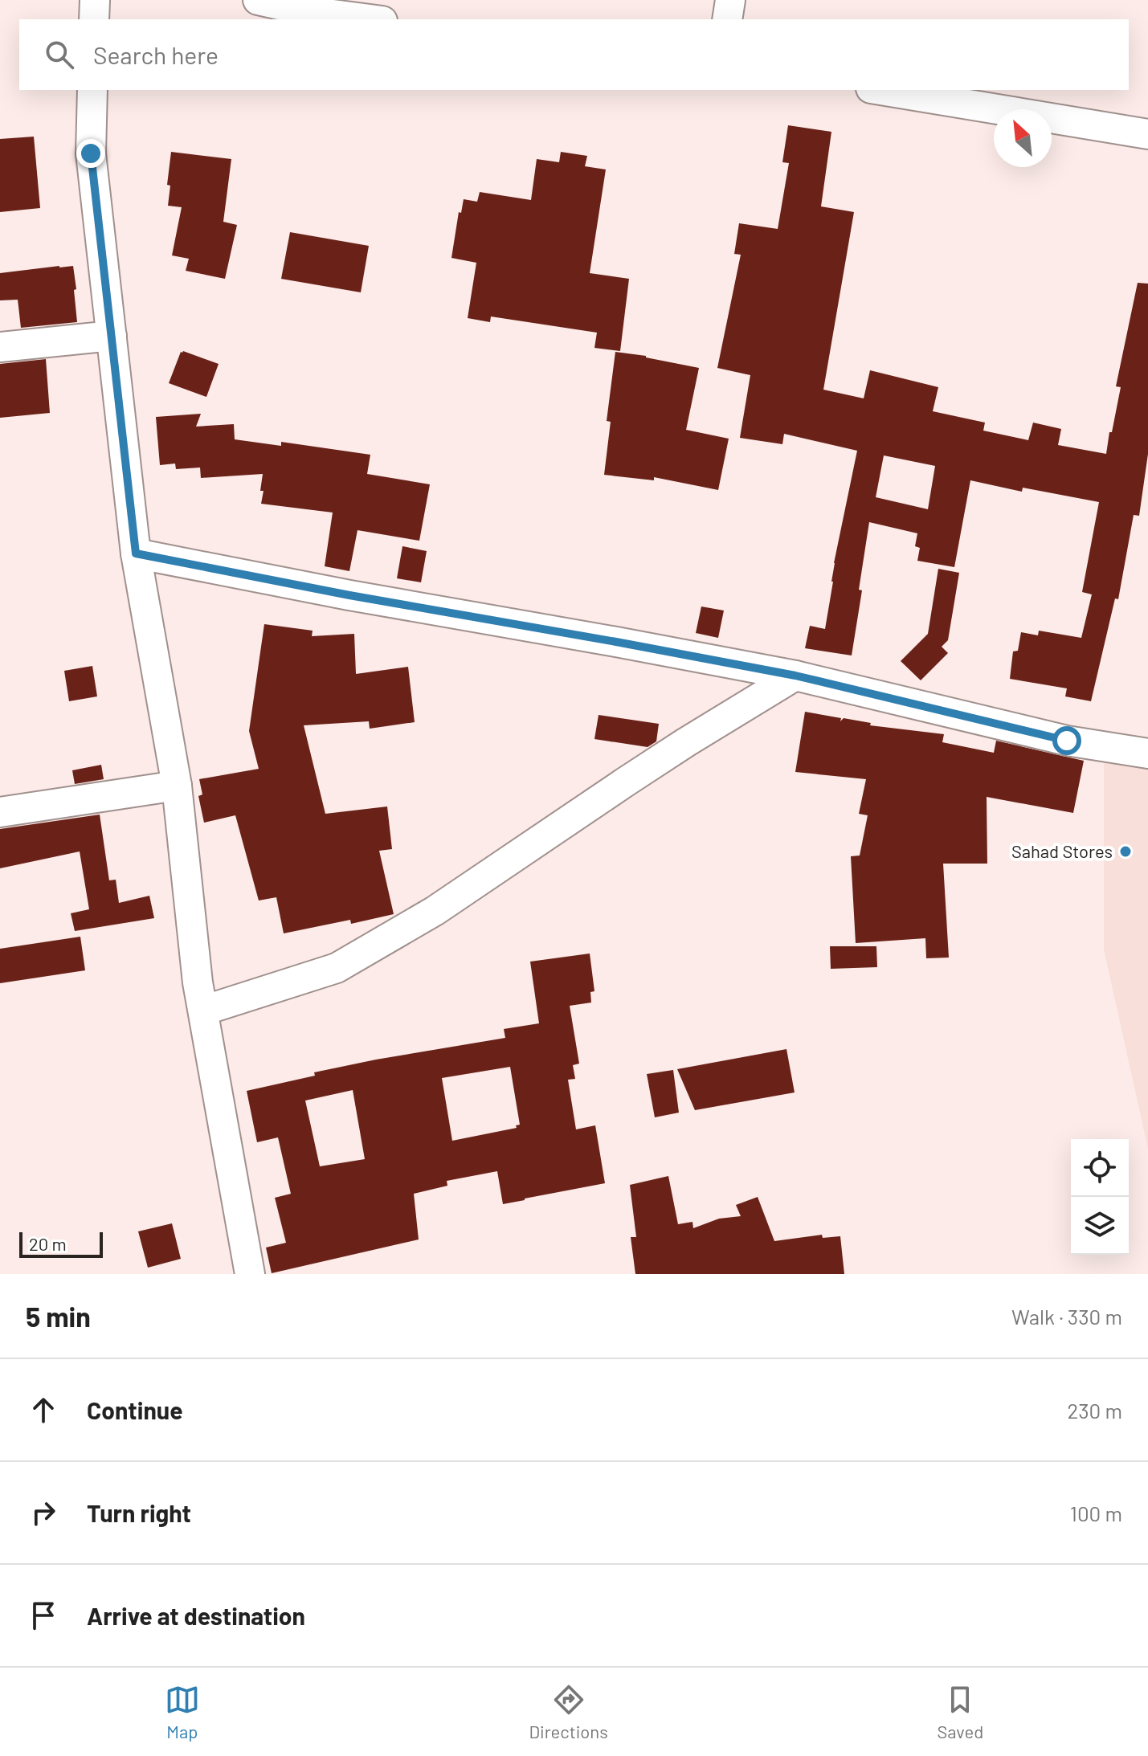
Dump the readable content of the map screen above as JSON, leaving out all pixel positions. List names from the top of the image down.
{
  "places": ["Sahad Stores"],
  "scale_bar": "20 m",
  "north": "top left",
  "page": {
    "search": "Search here",
    "scale": "20 m",
    "heading": ["5 min", "Walk · 330 m"],
    "list": [
      ["Continue", "230 m"],
      ["Turn right", "100 m"],
      "Arrive at destination"
    ],
    "nav": ["Map", "Directions", "Saved"]
  }
}
